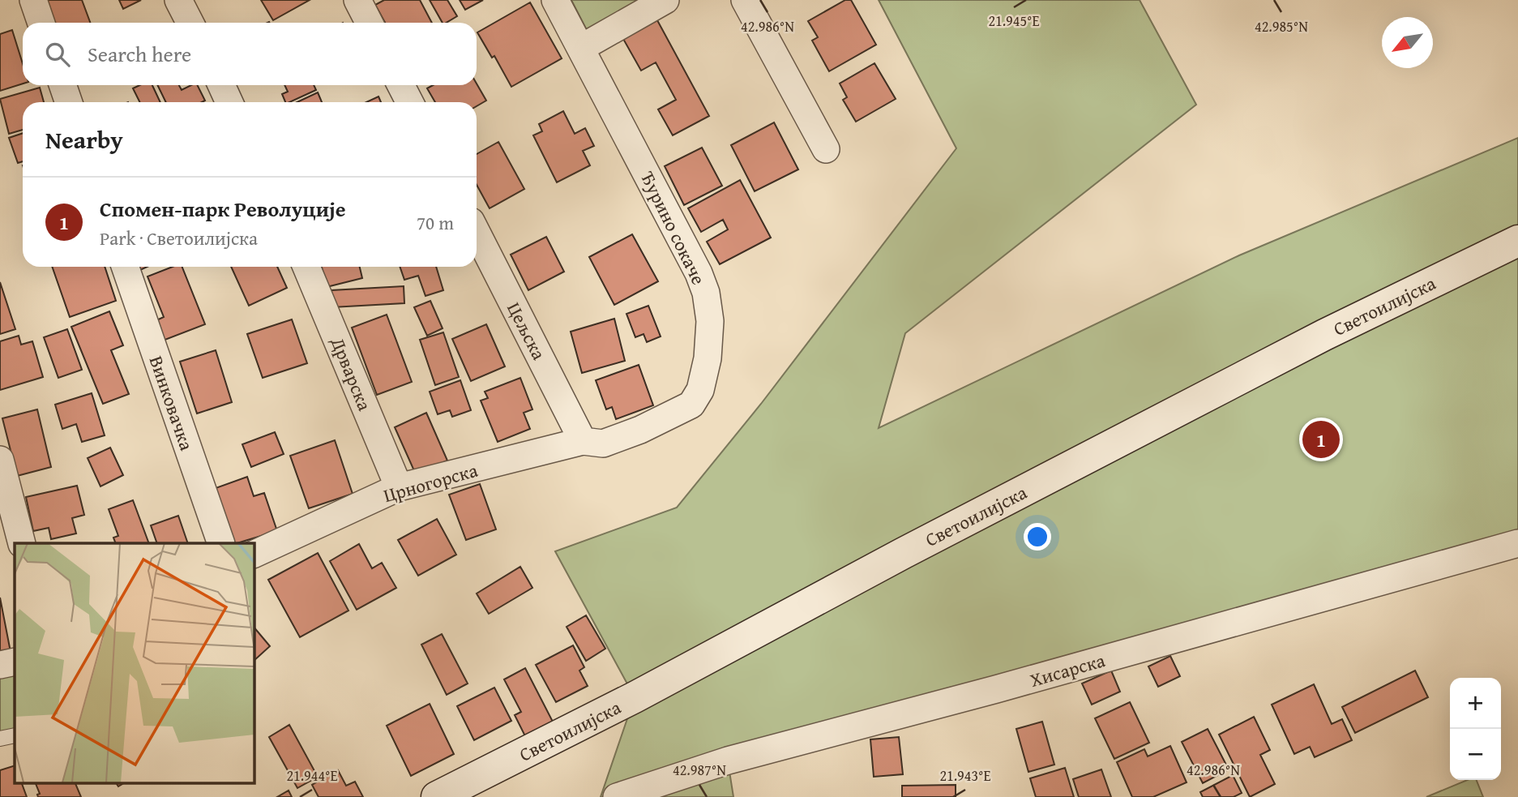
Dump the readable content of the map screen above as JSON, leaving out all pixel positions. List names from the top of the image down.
{
  "streets": {
    "street": [
      "Ђурино сокаче",
      "Светоилијска",
      "Цељска",
      "Дрварска",
      "Винковачка",
      "Црногорска",
      "Хисарска"
    ]
  },
  "crossings": [
    ["Ђурино сокаче", "Цељска"],
    ["Ђурино сокаче", "Црногорска"],
    ["Цељска", "Црногорска"],
    ["Дрварска", "Црногорска"]
  ],
  "north": "bottom left",
  "page": {
    "search": "Search here",
    "heading": "Nearby",
    "list": [
      {
        "mark": "1",
        "name": "Спомен-парк Револуције",
        "note": "Park · Светоилијска",
        "value": "70 m"
      }
    ],
    "pins": "1",
    "map_buttons": ["+", "−"]
  },
  "coordinates": [
    "21.945°E",
    "42.986°N",
    "42.985°N",
    "42.987°N",
    "21.944°E",
    "21.943°E"
  ]
}
